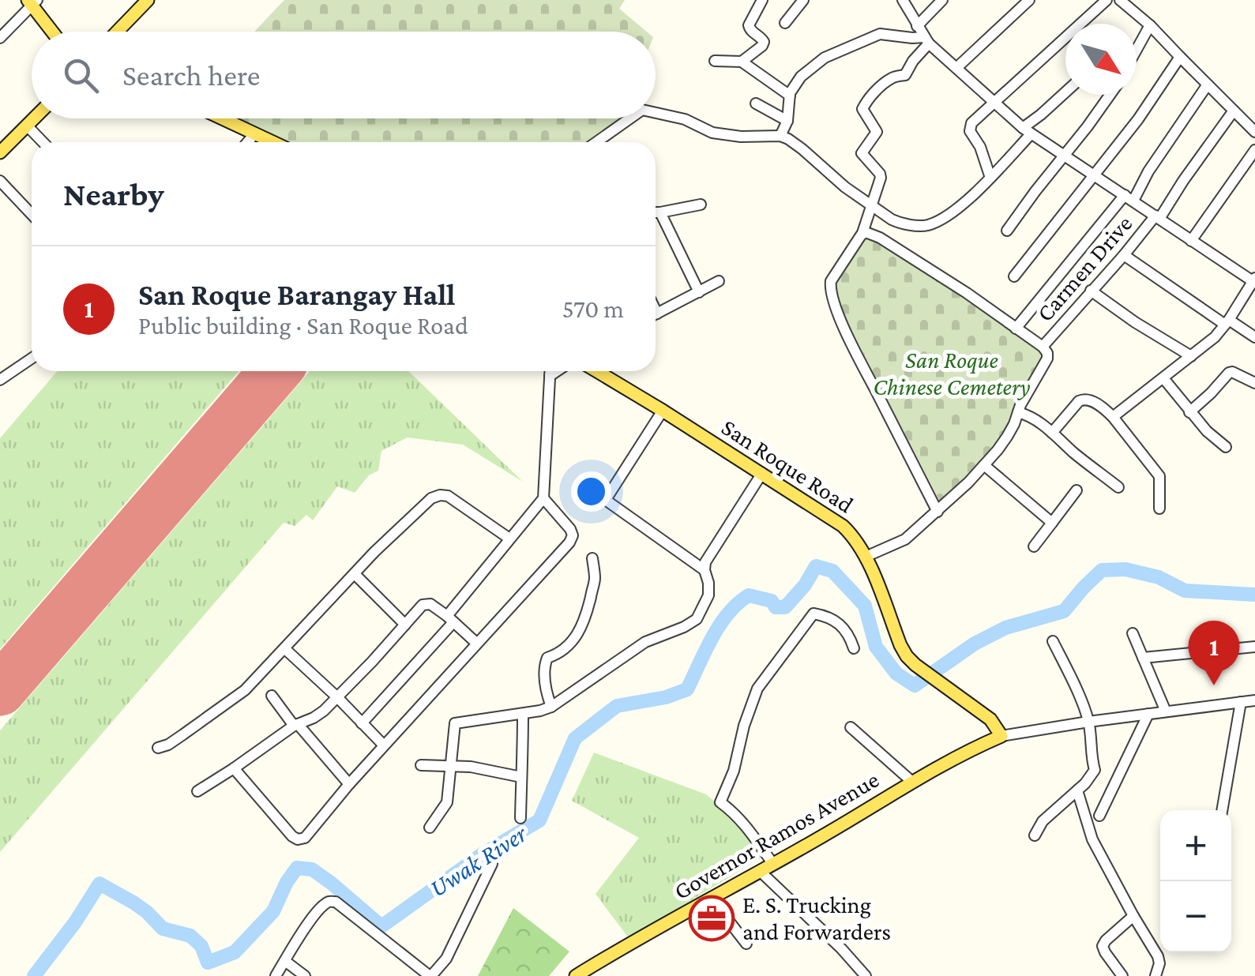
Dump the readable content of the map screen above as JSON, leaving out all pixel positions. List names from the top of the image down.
{
  "streets": {
    "main road": ["San Roque Road", "Governor Ramos Avenue"],
    "street": ["Carmen Drive"]
  },
  "crossings": [
    ["San Roque Road", "Governor Ramos Avenue"]
  ],
  "water": ["Uwak River"],
  "parks": ["San Roque Chinese Cemetery"],
  "places": {
    "office": ["E. S. Trucking and Forwarders"]
  },
  "north": "bottom right",
  "page": {
    "search": "Search here",
    "heading": "Nearby",
    "list": [
      {
        "mark": "1",
        "name": "San Roque Barangay Hall",
        "note": "Public building · San Roque Road",
        "value": "570 m"
      }
    ],
    "pins": "1",
    "map_buttons": ["+", "−"]
  }
}
